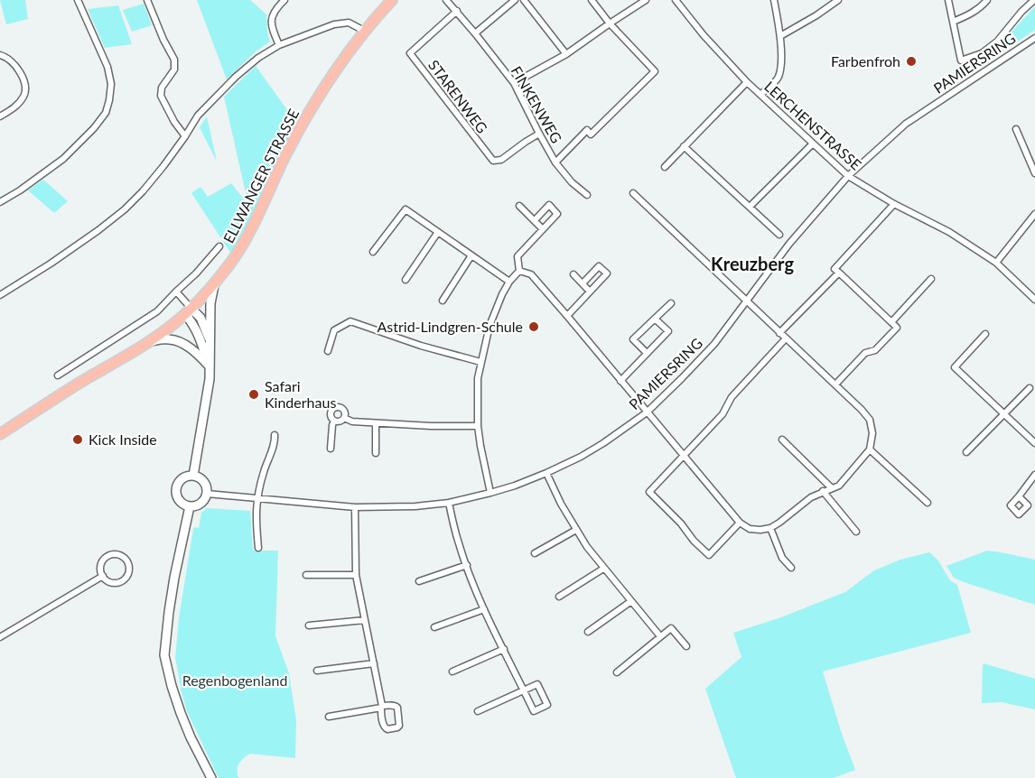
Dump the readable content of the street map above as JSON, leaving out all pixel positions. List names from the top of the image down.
{
  "streets": {
    "main road": ["ELLWANGER STRASSE"],
    "street": [
      "PAMIERSRING",
      "STARENWEG",
      "FINKENWEG",
      "LERCHENSTRASSE"
    ]
  },
  "crossings": [
    ["PAMIERSRING", "LERCHENSTRASSE"],
    ["STARENWEG", "FINKENWEG"]
  ],
  "districts": ["Kreuzberg"],
  "parks": ["Regenbogenland"],
  "places": [
    "Farbenfroh",
    "Astrid-Lindgren-Schule",
    "Safari Kinderhaus",
    "Kick Inside"
  ]
}
